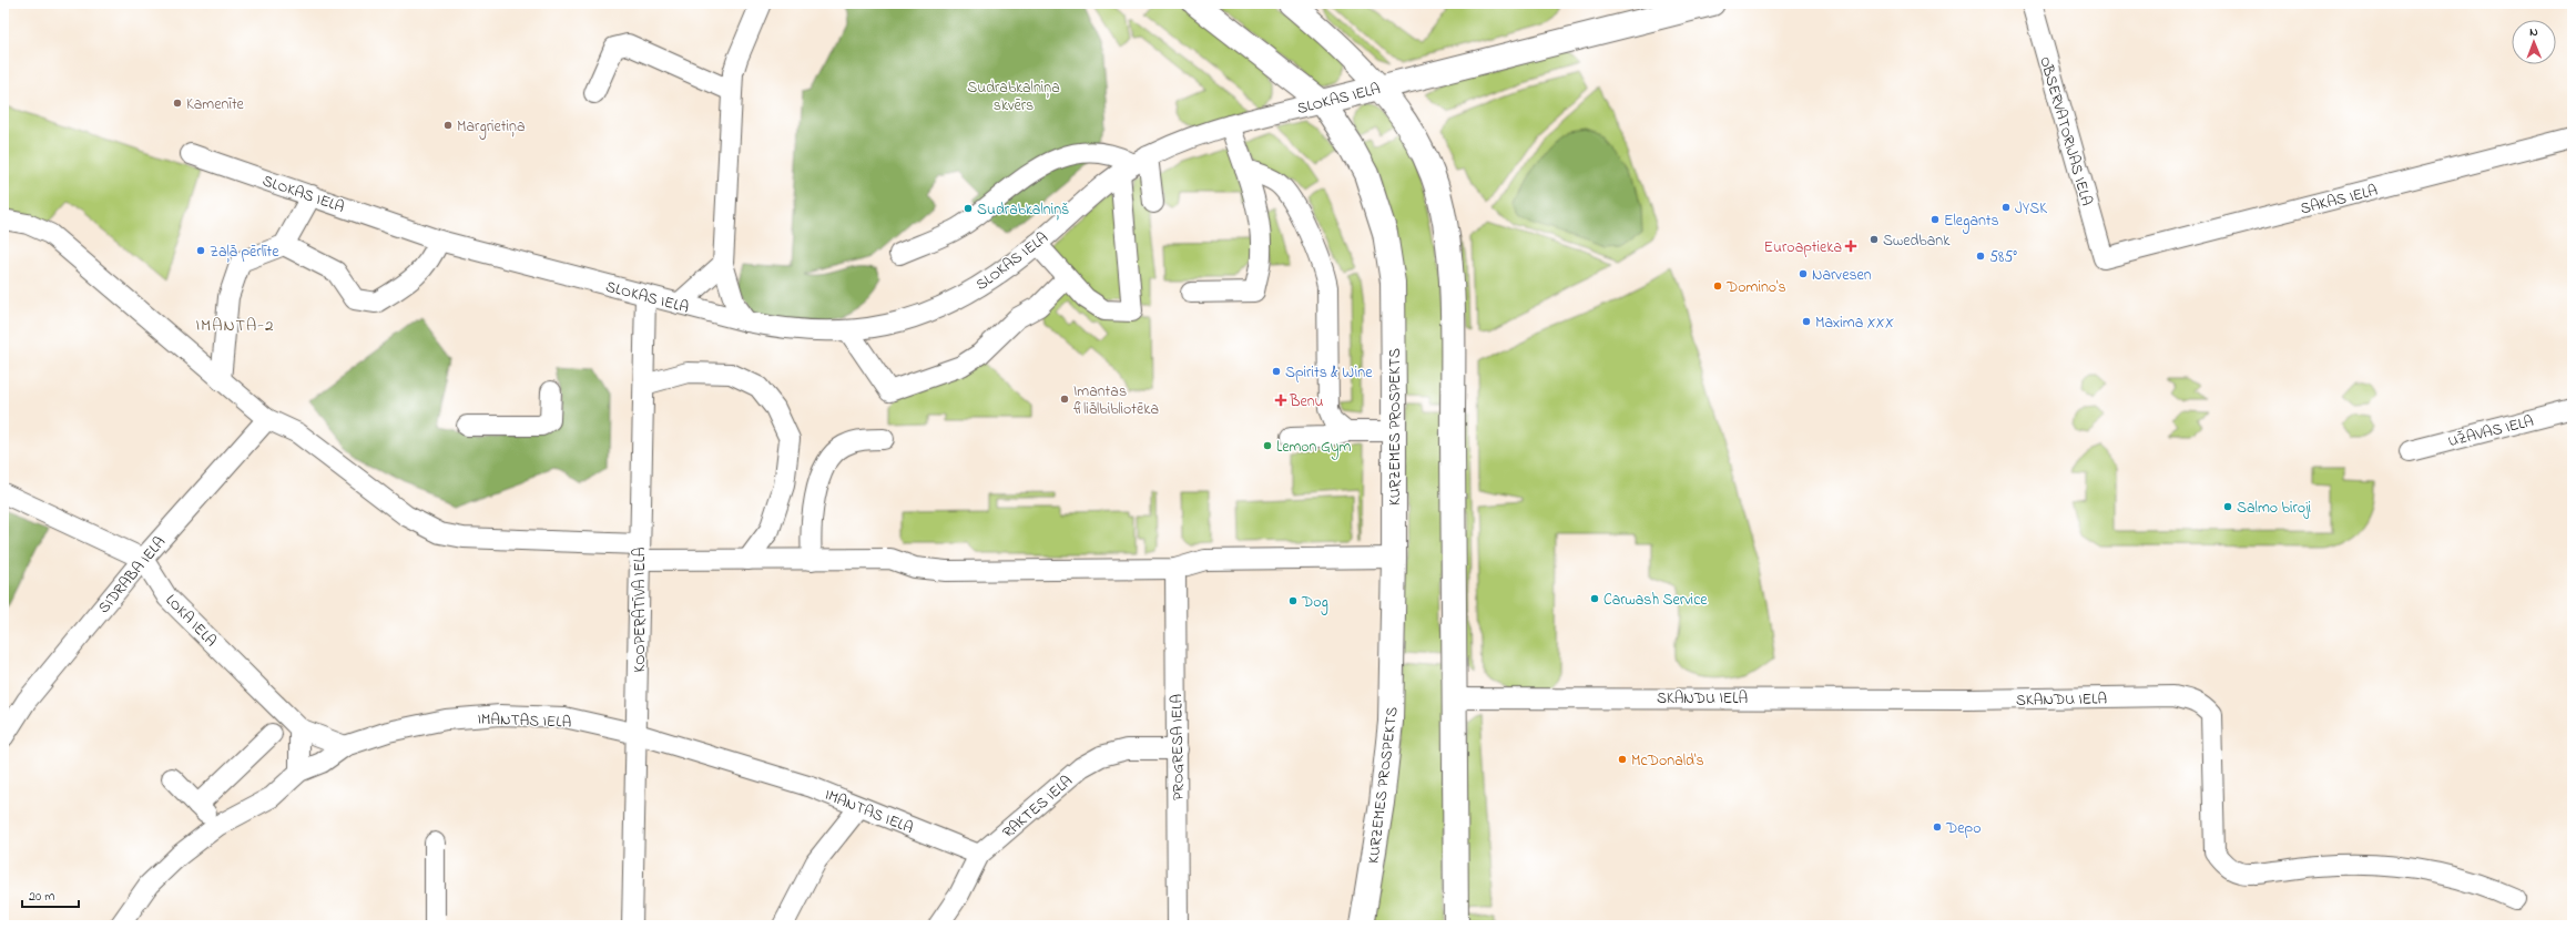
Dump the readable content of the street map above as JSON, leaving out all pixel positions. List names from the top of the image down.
{
  "streets": {
    "main road": ["SLOKAS IELA", "KURZEMES PROSPEKTS"],
    "street": [
      "OBSERVATORIJAS IELA",
      "SAKAS IELA",
      "UŽAVAS IELA",
      "SIDRABA IELA",
      "KOOPERATĪVA IELA",
      "LOKA IELA",
      "SKANDU IELA",
      "IMANTAS IELA",
      "PROGRESA IELA",
      "RAKTES IELA"
    ]
  },
  "crossings": [
    ["SLOKAS IELA", "KURZEMES PROSPEKTS"],
    ["SLOKAS IELA", "KOOPERATĪVA IELA"],
    ["OBSERVATORIJAS IELA", "SAKAS IELA"],
    ["SIDRABA IELA", "LOKA IELA"],
    ["KOOPERATĪVA IELA", "IMANTAS IELA"],
    ["LOKA IELA", "IMANTAS IELA"],
    ["IMANTAS IELA", "RAKTES IELA"],
    ["PROGRESA IELA", "RAKTES IELA"]
  ],
  "districts": ["IMANTA-2"],
  "parks": ["Sudrabkalniņa skvērs"],
  "places": {
    "other": [
      "Kamenīte",
      "Margrietiņa",
      "JYSK",
      "Sudrabkalniņš",
      "Elegants",
      "Swedbank",
      "Zaļā pērlīte",
      "585°",
      "Narvesen",
      "Domino's",
      "Maxima XXX",
      "Spirits & Wine",
      "Imantas filiālbibliotēka",
      "Lemon Gym",
      "Salmo biroji",
      "Carwash Service",
      "Dog",
      "McDonald's",
      "Depo"
    ],
    "health": ["Euroaptieka", "Benu"]
  },
  "scale_bar": "20 m",
  "north": "top"
}
